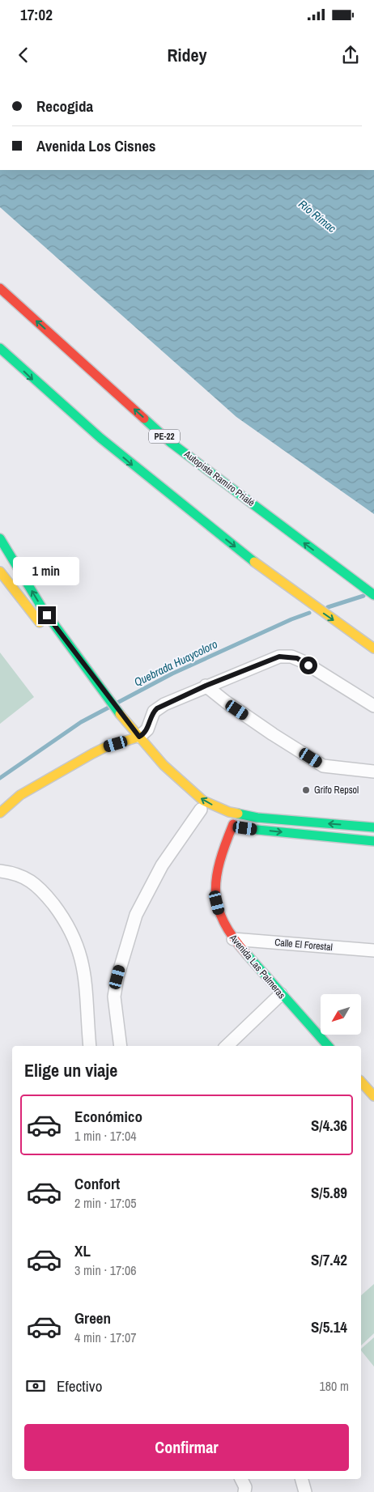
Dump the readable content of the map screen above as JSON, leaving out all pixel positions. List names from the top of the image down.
{
  "streets": {
    "main road": ["PE-22", "Autopista Ramiro Prialé", "Avenida Las Palmeras"],
    "street": ["Calle El Forestal"]
  },
  "crossings": [
    ["Calle El Forestal", "Avenida Las Palmeras"]
  ],
  "water": ["Río Rímac", "Quebrada Huaycoloro"],
  "places": ["Grifo Repsol"],
  "north": "bottom left",
  "page": {
    "status": "17:02",
    "header": "Ridey",
    "banner": ["Recogida", "Avenida Los Cisnes"],
    "bubble": "1 min",
    "heading": "Elige un viaje",
    "list": [
      {
        "name": "Económico",
        "note": "1 min · 17:04",
        "value": "S/4.36"
      },
      {
        "name": "Confort",
        "note": "2 min · 17:05",
        "value": "S/5.89"
      },
      {
        "name": "XL",
        "note": "3 min · 17:06",
        "value": "S/7.42"
      },
      {
        "name": "Green",
        "note": "4 min · 17:07",
        "value": "S/5.14"
      }
    ],
    "pay": ["Efectivo", "180 m"],
    "buttons": "Confirmar"
  }
}
